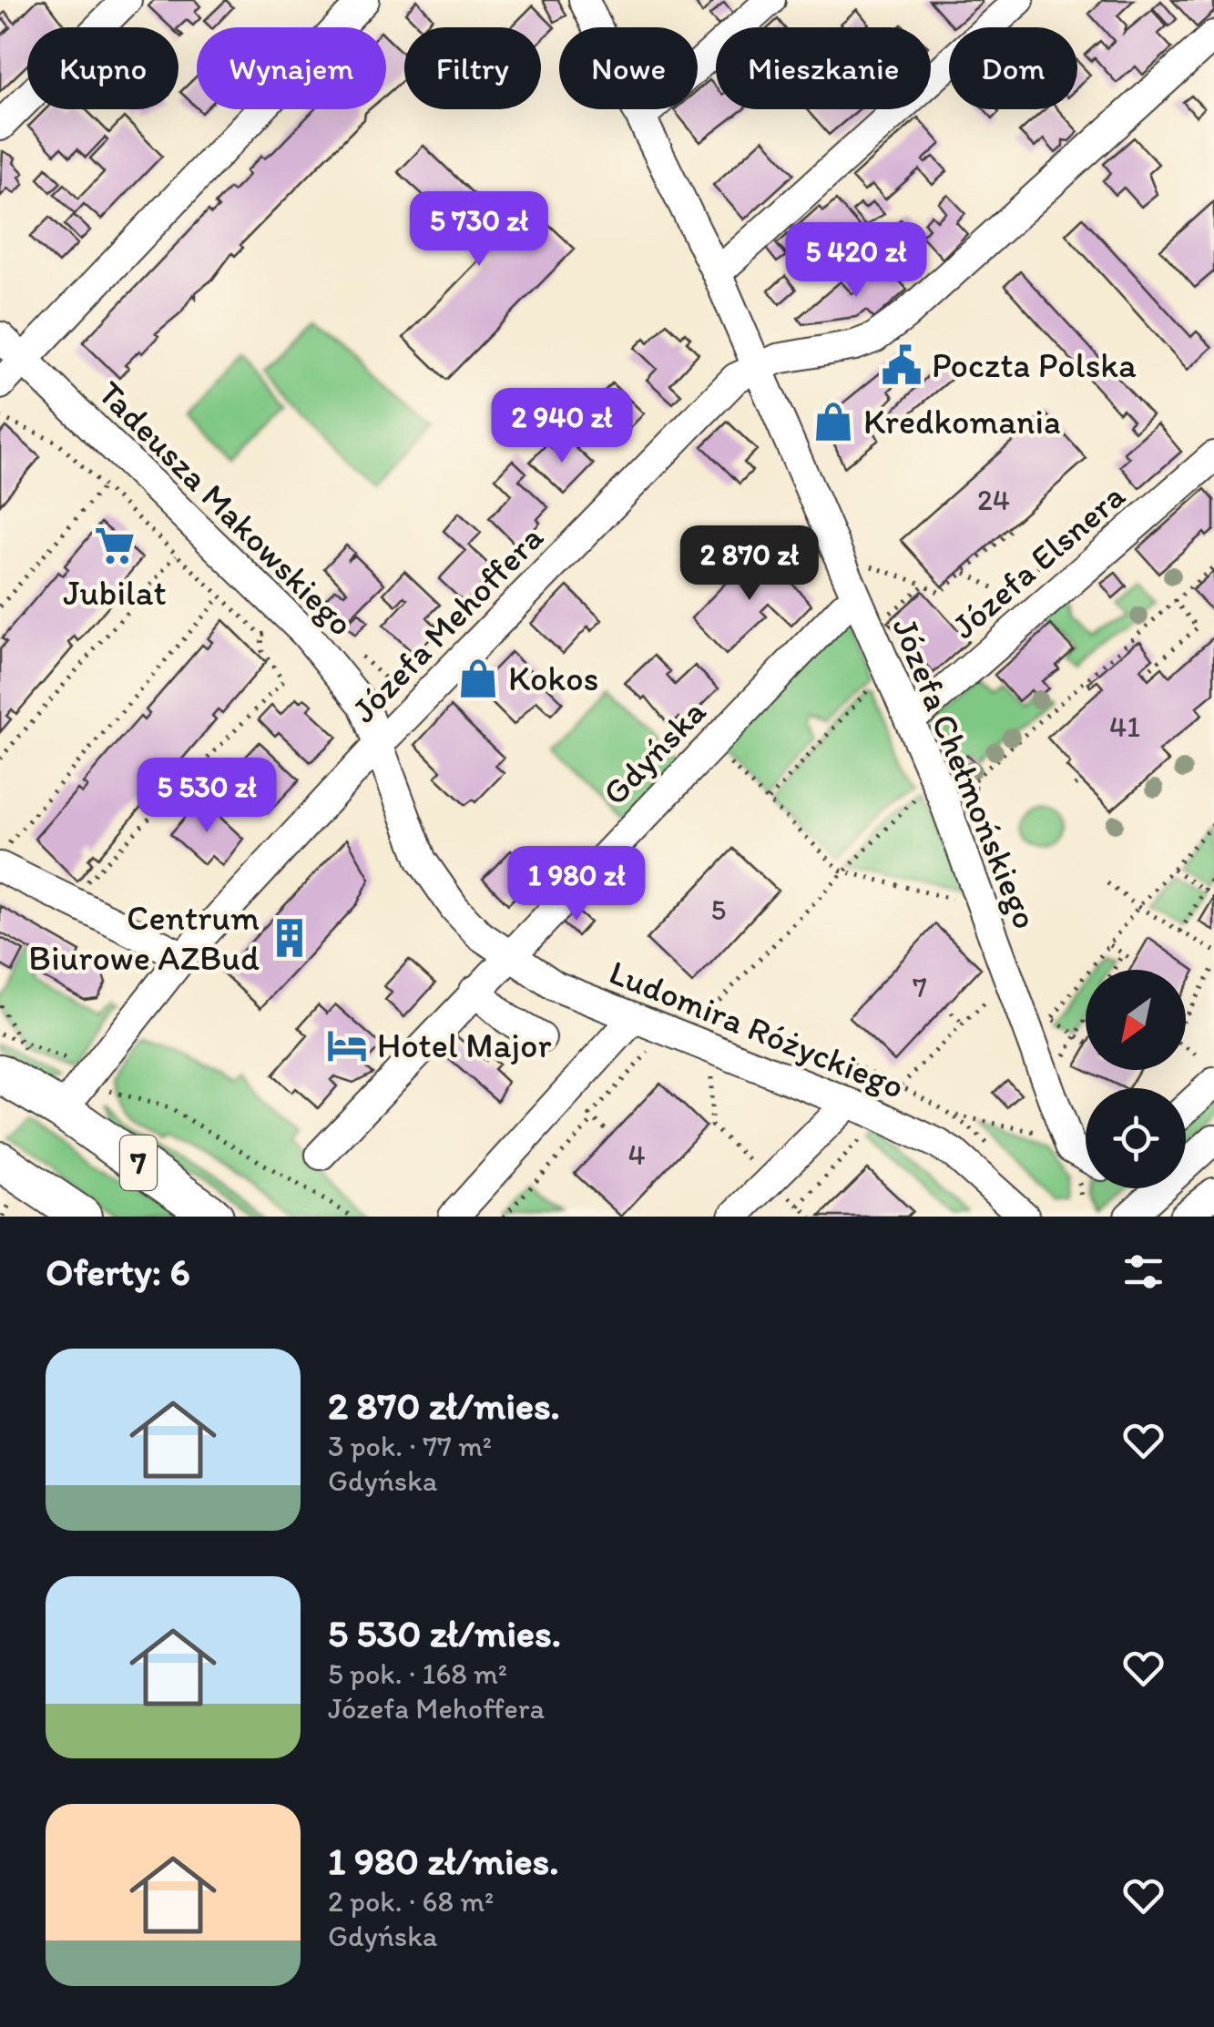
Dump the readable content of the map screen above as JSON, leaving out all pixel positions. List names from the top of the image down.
{
  "streets": {
    "main road": ["7"],
    "street": [
      "Tadeusza Makowskiego",
      "Józefa Elsnera",
      "Józefa Mehoffera",
      "Gdyńska",
      "Józefa Chełmońskiego",
      "Ludomira Różyckiego"
    ]
  },
  "crossings": [
    ["Tadeusza Makowskiego", "Józefa Mehoffera"],
    ["Tadeusza Makowskiego", "Ludomira Różyckiego"],
    ["Józefa Elsnera", "Józefa Chełmońskiego"],
    ["Józefa Mehoffera", "Józefa Chełmońskiego"],
    ["Józefa Mehoffera", "Ludomira Różyckiego"],
    ["Józefa Mehoffera", "7"],
    ["Gdyńska", "Józefa Chełmońskiego"],
    ["Gdyńska", "Ludomira Różyckiego"]
  ],
  "places": {
    "public building": ["Poczta Polska"],
    "shop": ["Kredkomania", "Kokos"],
    "supermarket": ["Jubilat"],
    "building": ["Centrum Biurowe AZBud"],
    "hotel": ["Hotel Major"]
  },
  "house_numbers": [
    "24",
    "41",
    "5",
    "7",
    "4"
  ],
  "north": "bottom left",
  "page": {
    "chip": [
      "Kupno",
      "Wynajem",
      "Filtry",
      "Nowe",
      "Mieszkanie",
      "Dom"
    ],
    "price": [
      "5 730 zł",
      "5 420 zł",
      "2 940 zł",
      "2 870 zł",
      "5 530 zł",
      "1 980 zł"
    ],
    "heading": "Oferty: 6",
    "list": [
      {
        "name": "2 870 zł/mies.",
        "note": "3 pok. · 77 m² · Gdyńska"
      },
      {
        "name": "5 530 zł/mies.",
        "note": "5 pok. · 168 m² · Józefa Mehoffera"
      },
      {
        "name": "1 980 zł/mies.",
        "note": "2 pok. · 68 m² · Gdyńska"
      }
    ]
  }
}
